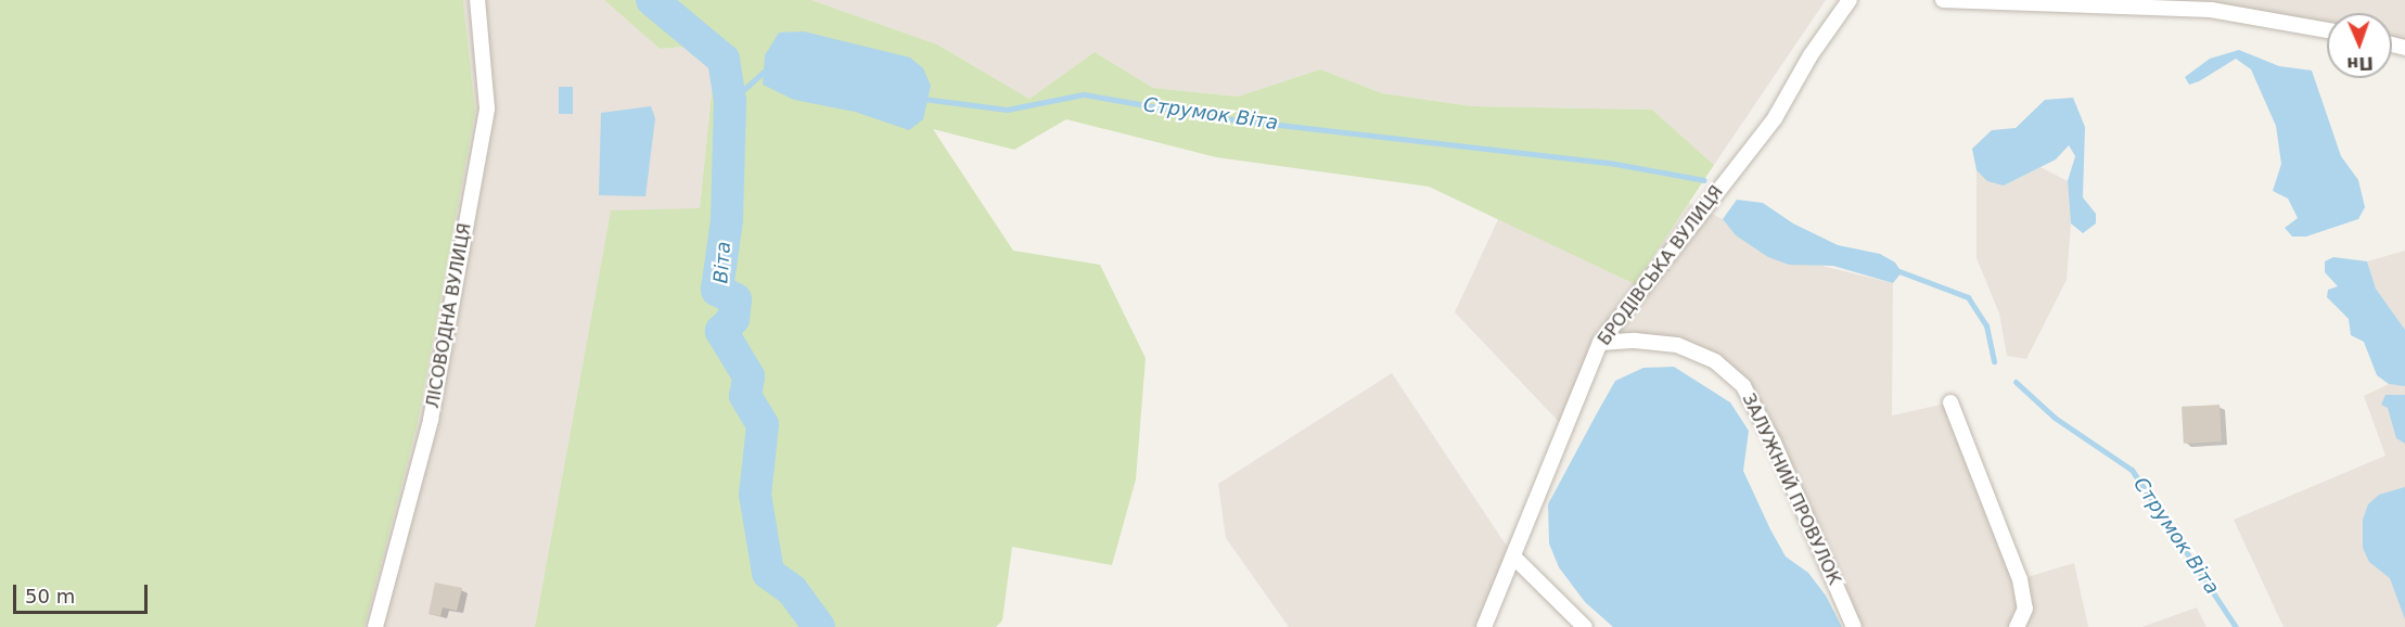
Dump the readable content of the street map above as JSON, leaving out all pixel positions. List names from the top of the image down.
{
  "streets": {
    "street": ["БРОДІВСЬКА ВУЛИЦЯ", "ЛІСОВОДНА ВУЛИЦЯ", "ЗАЛУЖНИЙ ПРОВУЛОК"]
  },
  "crossings": [
    ["БРОДІВСЬКА ВУЛИЦЯ", "ЗАЛУЖНИЙ ПРОВУЛОК"]
  ],
  "water": ["Струмок Віта", "Віта"],
  "scale_bar": "50 m",
  "north": "bottom"
}
